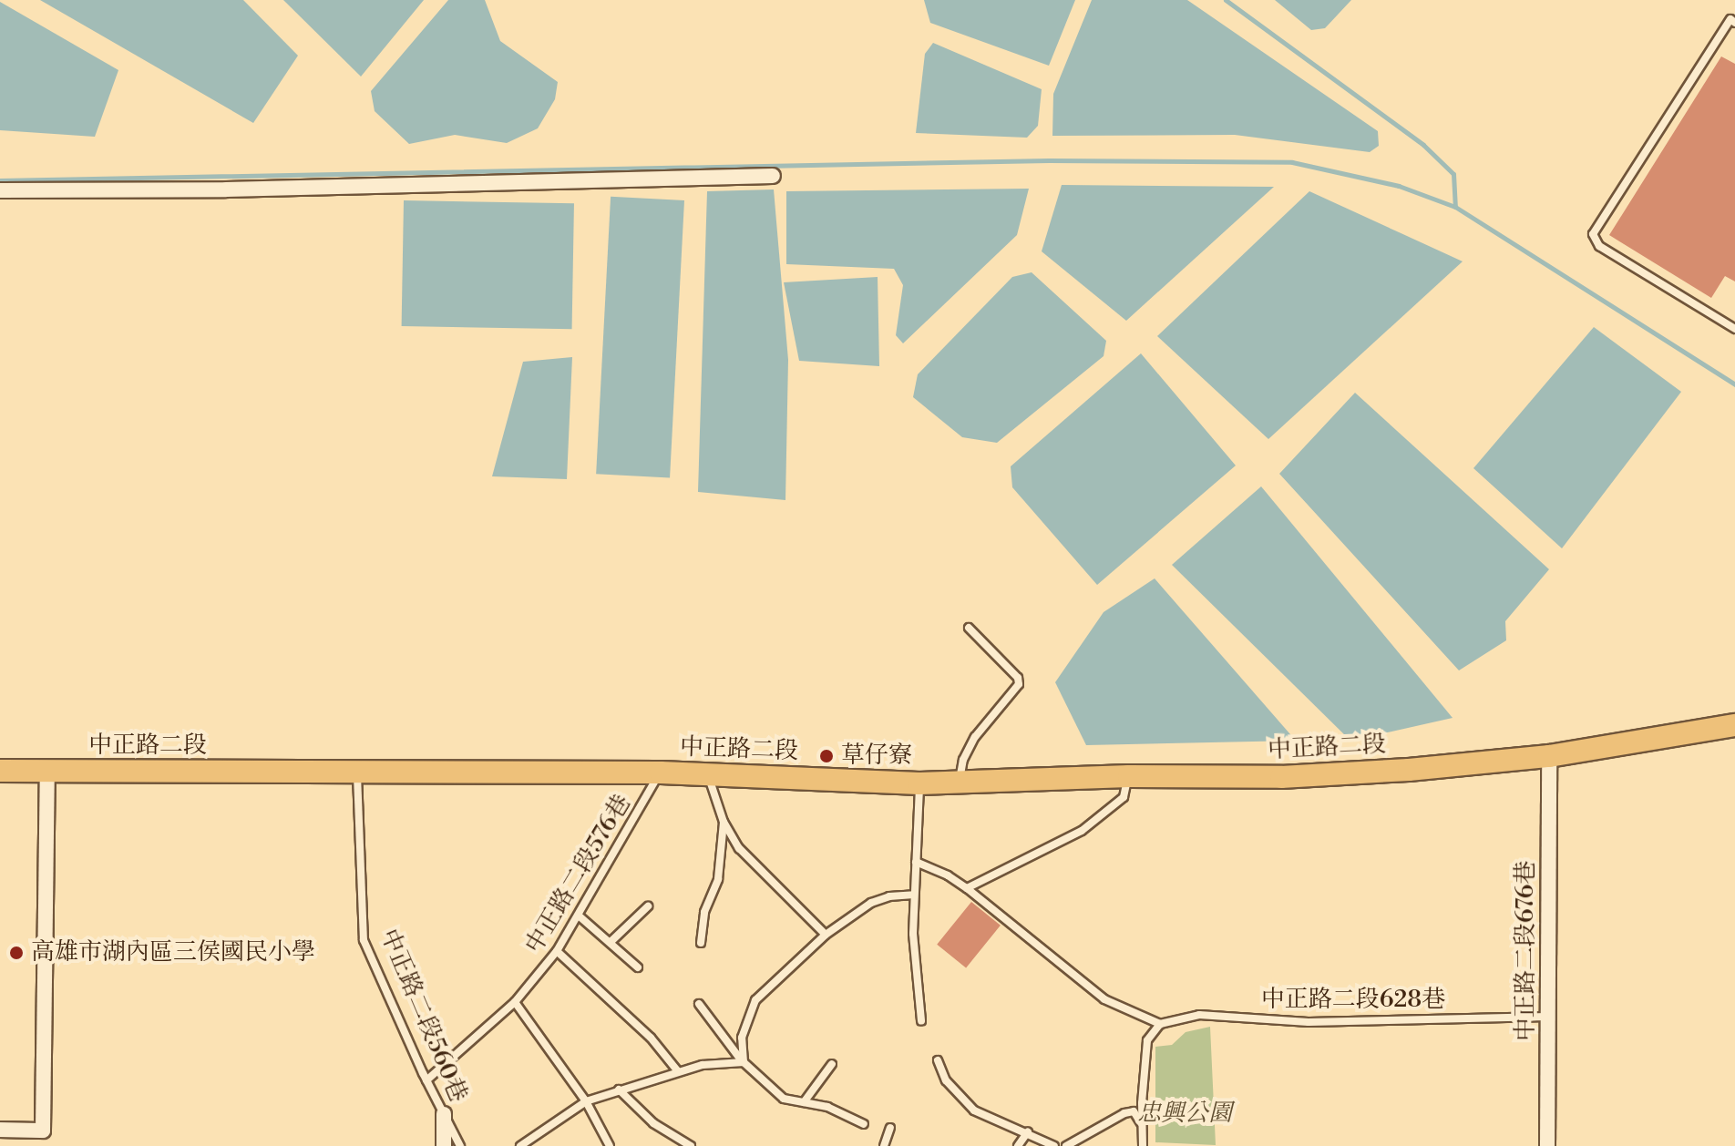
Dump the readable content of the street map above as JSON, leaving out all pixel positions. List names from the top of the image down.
{
  "streets": {
    "main road": ["中正路二段"],
    "street": ["中正路二段676巷", "中正路二段560巷"],
    "lane": ["中正路二段576巷", "中正路二段628巷"]
  },
  "crossings": [
    ["中正路二段", "中正路二段576巷"],
    ["中正路二段", "中正路二段676巷"],
    ["中正路二段", "中正路二段560巷"],
    ["中正路二段576巷", "中正路二段560巷"],
    ["中正路二段676巷", "中正路二段628巷"]
  ],
  "parks": ["忠興公園"],
  "places": ["草仔寮", "高雄市湖內區三侯國民小學"]
}
